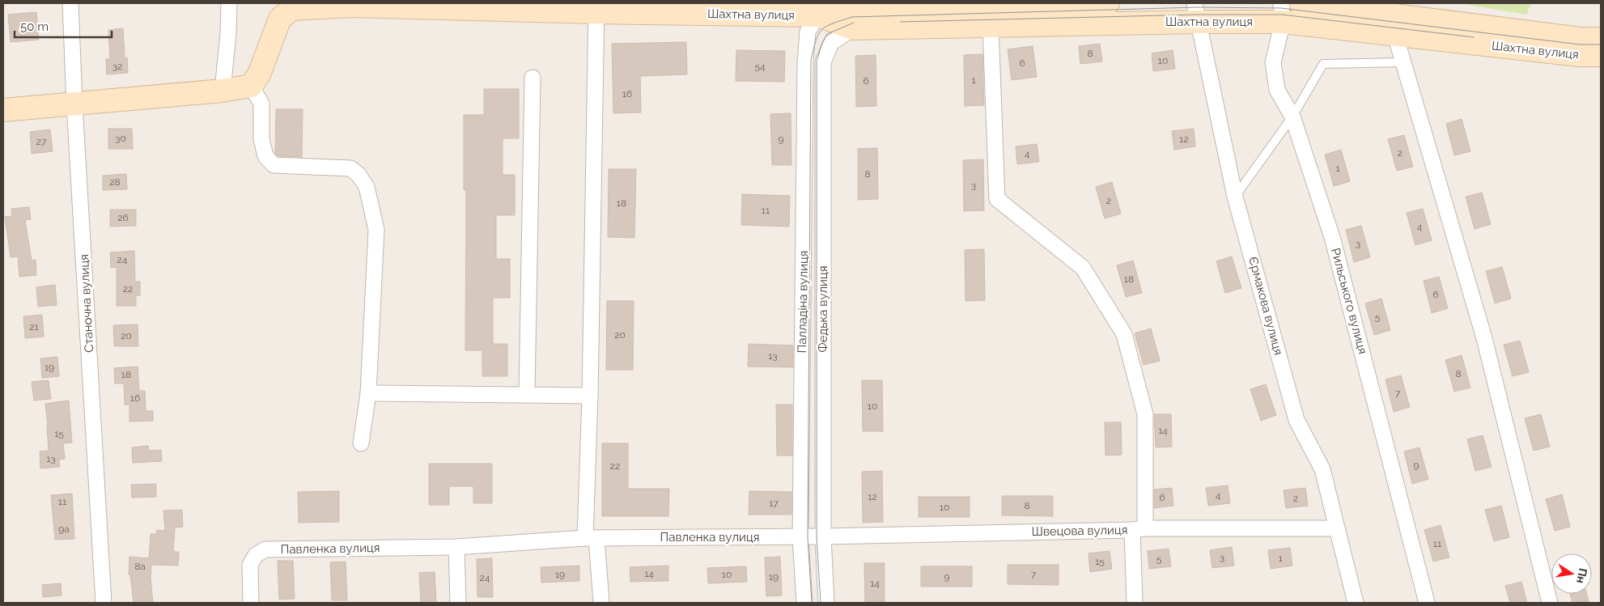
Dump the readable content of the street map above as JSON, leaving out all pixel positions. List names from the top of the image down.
{
  "streets": {
    "main road": ["Шахтна вулиця"],
    "street": [
      "Рильського вулиця",
      "Палладіна вулиця",
      "Станочна вулиця",
      "Єрмакова вулиця",
      "Федька вулиця",
      "Швецова вулиця",
      "Павленка вулиця"
    ]
  },
  "crossings": [
    ["Шахтна вулиця", "Рильського вулиця"],
    ["Шахтна вулиця", "Палладіна вулиця"],
    ["Шахтна вулиця", "Єрмакова вулиця"],
    ["Палладіна вулиця", "Павленка вулиця"],
    ["Єрмакова вулиця", "Швецова вулиця"],
    ["Федька вулиця", "Швецова вулиця"],
    ["Федька вулиця", "Павленка вулиця"],
    ["Швецова вулиця", "Павленка вулиця"]
  ],
  "house_numbers": [
    "8",
    "10",
    "6",
    "32",
    "54",
    "1",
    "6",
    "16",
    "30",
    "9",
    "12",
    "27",
    "2",
    "4",
    "1",
    "8",
    "28",
    "3",
    "2",
    "18",
    "11",
    "26",
    "4",
    "3",
    "24",
    "18",
    "22",
    "6",
    "5",
    "21",
    "20",
    "20",
    "13",
    "19",
    "8",
    "18",
    "7",
    "16",
    "10",
    "14",
    "15",
    "13",
    "9",
    "22",
    "4",
    "12",
    "6",
    "2",
    "11",
    "17",
    "8",
    "10",
    "9а",
    "11",
    "3",
    "1",
    "5",
    "15",
    "8а",
    "14",
    "19",
    "10",
    "7",
    "19",
    "9",
    "24",
    "14"
  ],
  "scale_bar": "50 m",
  "north": "right"
}
